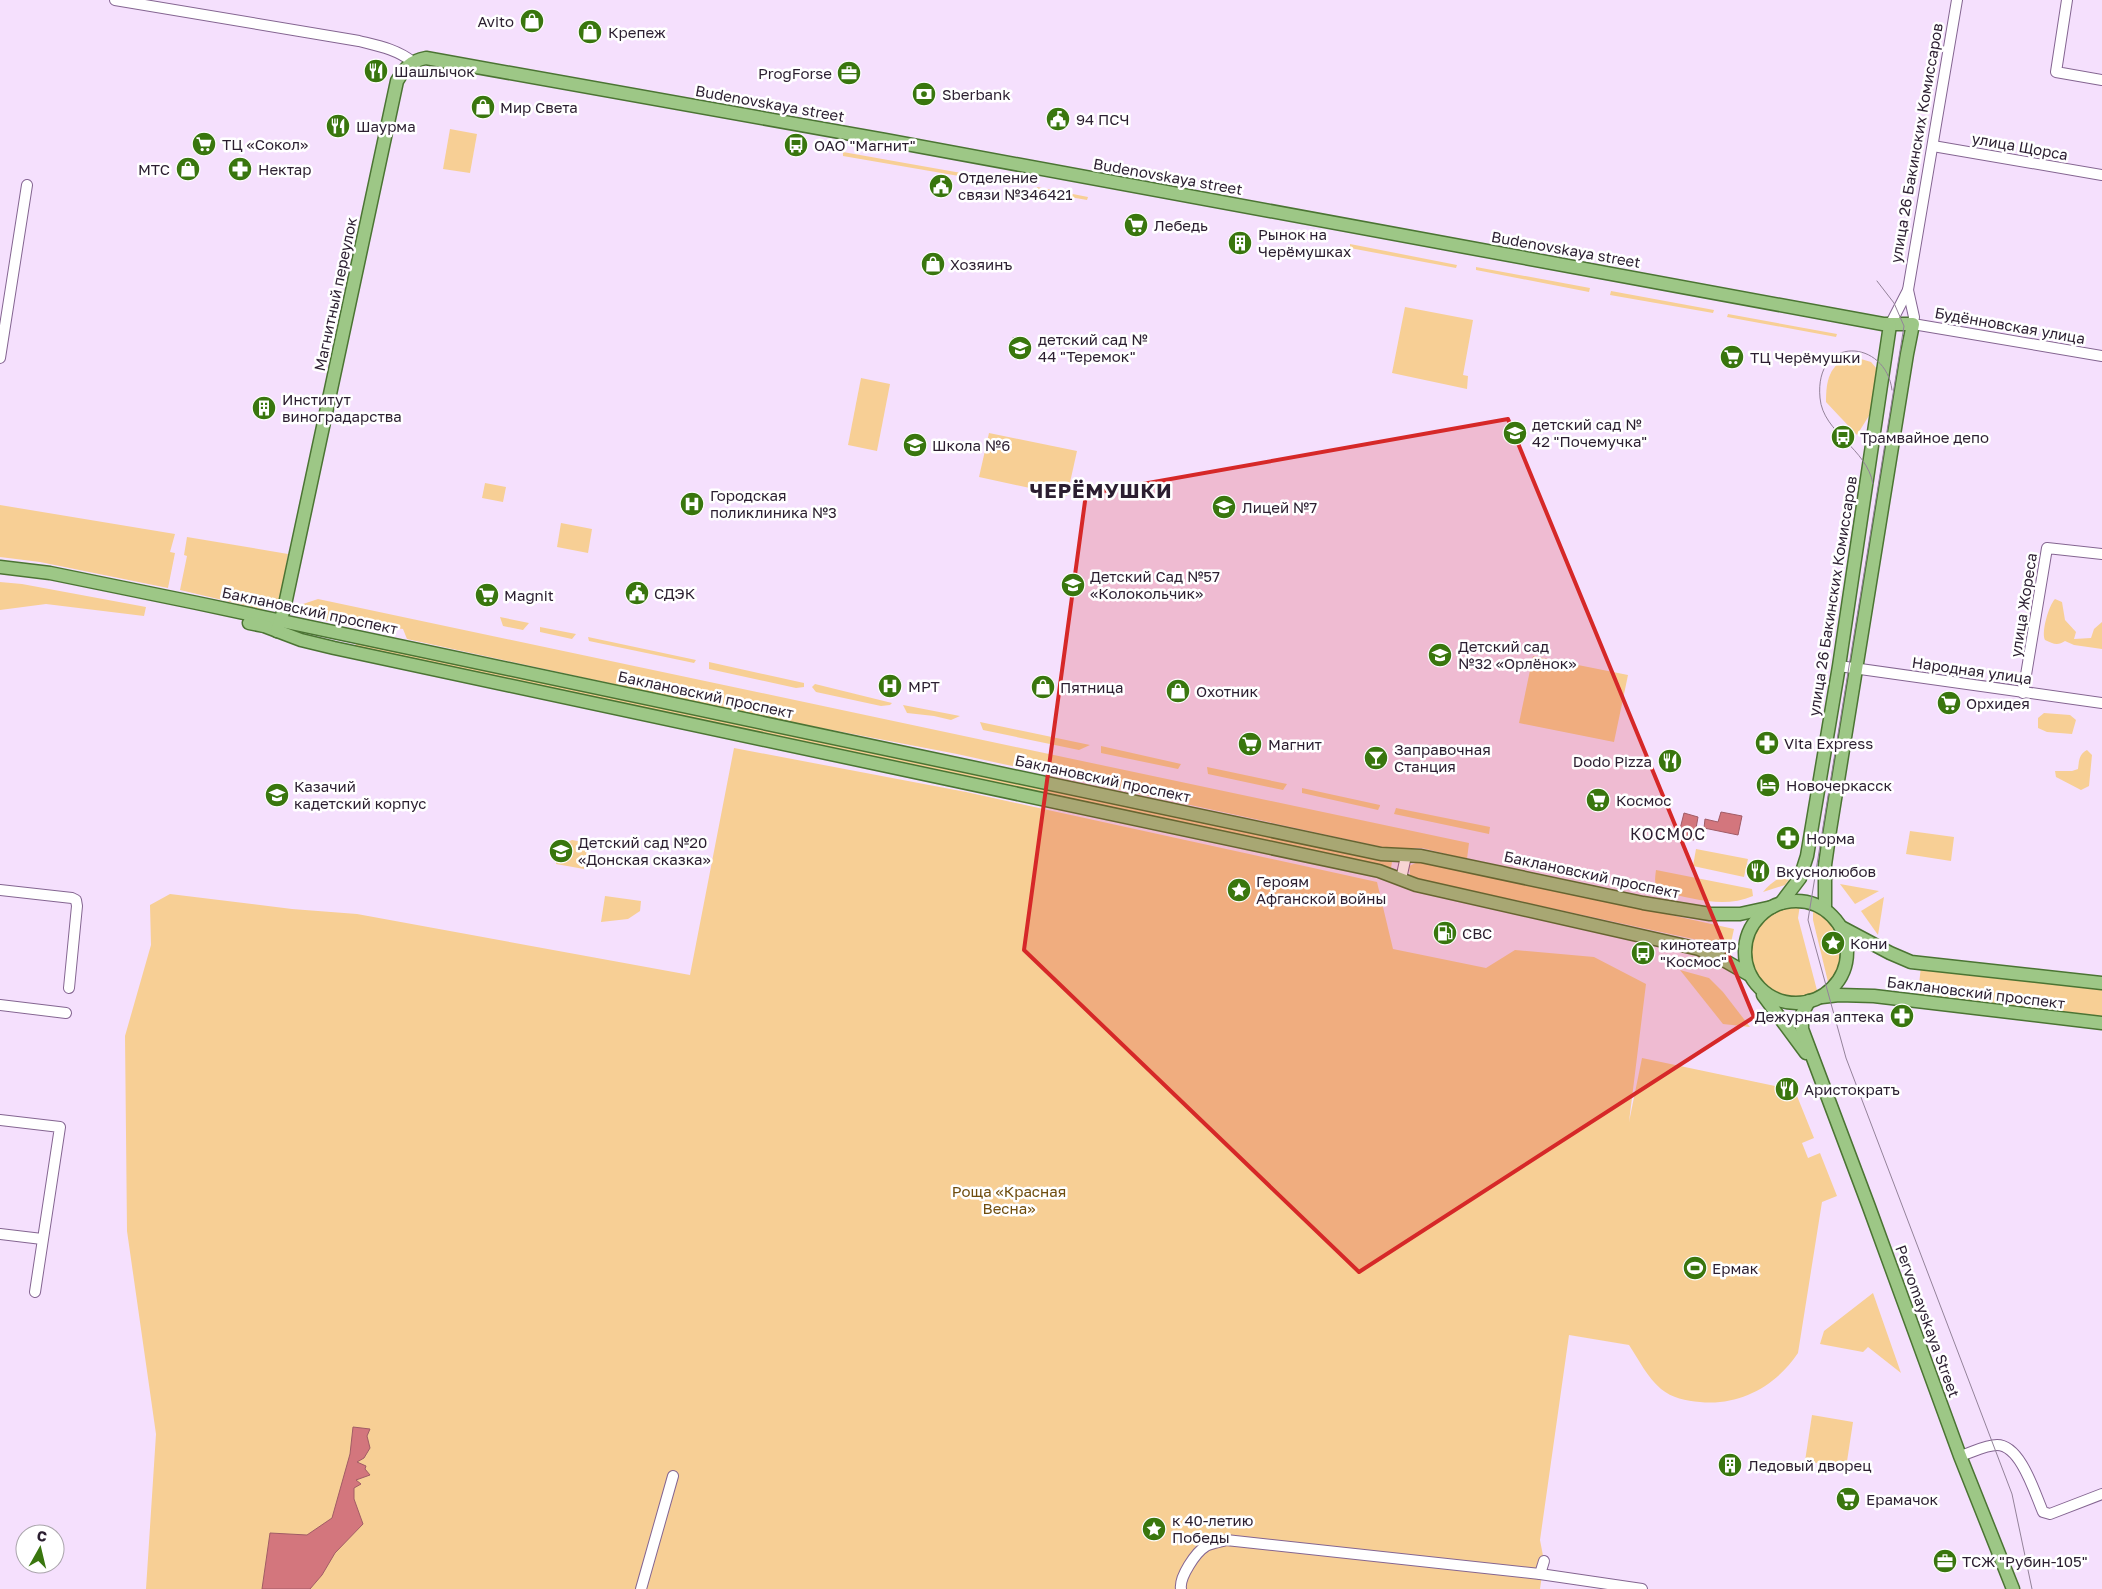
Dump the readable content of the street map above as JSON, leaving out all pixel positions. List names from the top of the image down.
{
  "streets": {
    "main road": [
      "Budenovskaya street",
      "улица 26 Бакинских Комиссаров",
      "Магнитный переулок",
      "Баклановский проспект",
      "Pervomayskaya Street"
    ],
    "street": [
      "улица Щорса",
      "Будённовская улица",
      "улица Жореса",
      "Народная улица"
    ]
  },
  "crossings": [
    ["Budenovskaya street", "улица 26 Бакинских Комиссаров"],
    ["Budenovskaya street", "Магнитный переулок"],
    ["Budenovskaya street", "Будённовская улица"],
    ["улица 26 Бакинских Комиссаров", "улица Щорса"],
    ["улица 26 Бакинских Комиссаров", "Будённовская улица"],
    ["улица 26 Бакинских Комиссаров", "Баклановский проспект"],
    ["улица 26 Бакинских Комиссаров", "Народная улица"],
    ["улица 26 Бакинских Комиссаров", "Pervomayskaya Street"],
    ["Магнитный переулок", "Баклановский проспект"],
    ["улица Жореса", "Народная улица"],
    ["Баклановский проспект", "Pervomayskaya Street"]
  ],
  "districts": ["ЧЕРЁМУШКИ", "КОСМОС"],
  "parks": ["Роща «Красная Весна»"],
  "places": {
    "shop": [
      "Avito",
      "Крепеж",
      "Мир Света",
      "МТС",
      "Хозяинъ",
      "Пятница",
      "Охотник"
    ],
    "restaurant": [
      "Шашлычок",
      "Шаурма",
      "Dodo Pizza",
      "Вкуснолюбов",
      "Аристократъ"
    ],
    "office": ["ProgForse", "ТСЖ \"Рубин-105\""],
    "bank": ["Sberbank"],
    "public building": ["94 ПСЧ", "Отделение связи №346421", "СДЭК"],
    "supermarket": [
      "ТЦ «Сокол»",
      "Лебедь",
      "ТЦ Черёмушки",
      "Magnit",
      "Орхидея",
      "Магнит",
      "Космос",
      "Ерамачок"
    ],
    "bus stop": ["ОАО \"Магнит\"", "Трамвайное депо", "кинотеатр \"Космос\""],
    "pharmacy": [
      "Нектар",
      "Vita Express",
      "Норма",
      "Дежурная аптека"
    ],
    "building": ["Рынок на Черёмушках", "Институт виноградарства", "Ледовый дворец"],
    "school or university": [
      "детский сад № 44 \"Теремок\"",
      "детский сад № 42 \"Почемучка\"",
      "Школа №6",
      "Лицей №7",
      "Детский Сад №57 «Колокольчик»",
      "Детский сад №32 «Орлёнок»",
      "Казачий кадетский корпус",
      "Детский сад №20 «Донская сказка»"
    ],
    "hospital": ["Городская поликлиника №3", "МРТ"],
    "bar": ["Заправочная Станция"],
    "hotel": ["Новочеркасск"],
    "place": ["Героям Афганской войны", "Кони", "к 40-летию Победы"],
    "fuel station": ["СВС"],
    "sports": ["Ермак"]
  },
  "north": "top"
}
